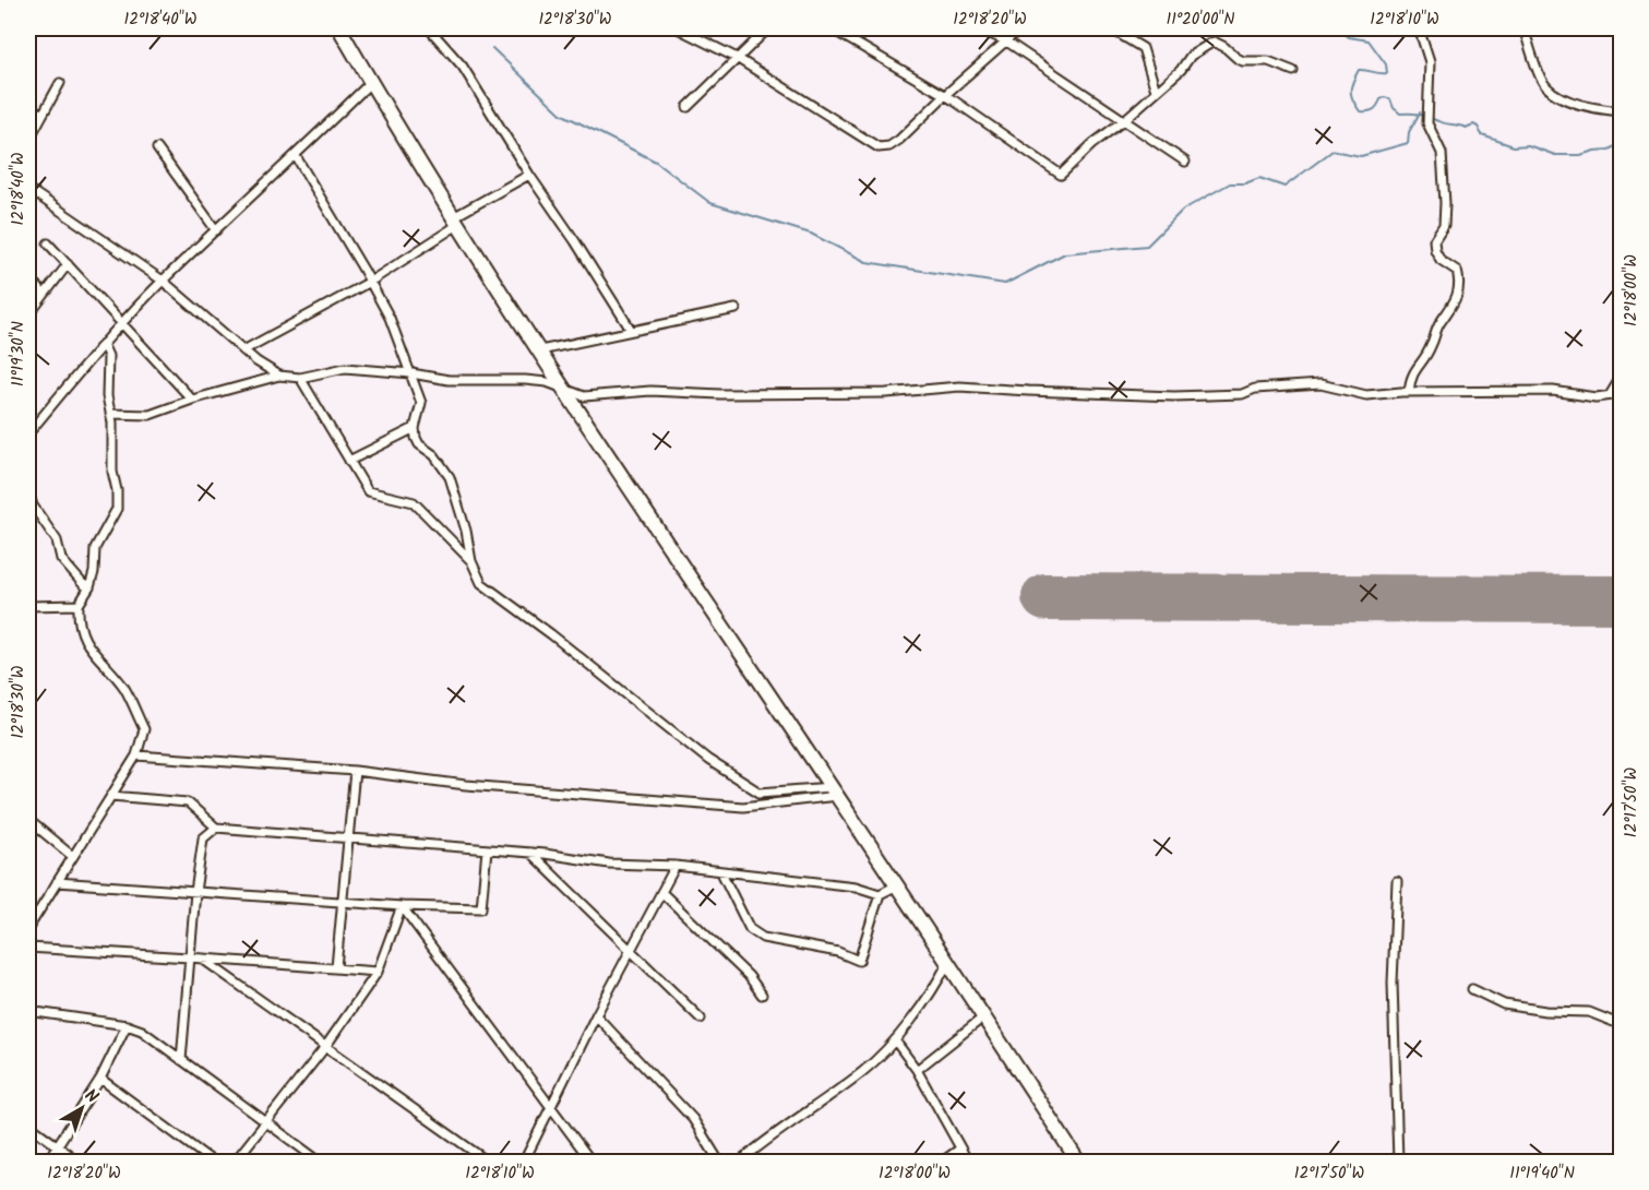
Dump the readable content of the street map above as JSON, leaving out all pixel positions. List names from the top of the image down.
{
  "north": "top right",
  "coordinates": [
    "12°18'40\"W",
    "12°18'30\"W",
    "12°18'20\"W",
    "11°20'00\"N",
    "12°18'10\"W",
    "12°18'00\"W",
    "11°19'30\"N",
    "12°17'50\"W",
    "11°19'40\"N"
  ]
}
